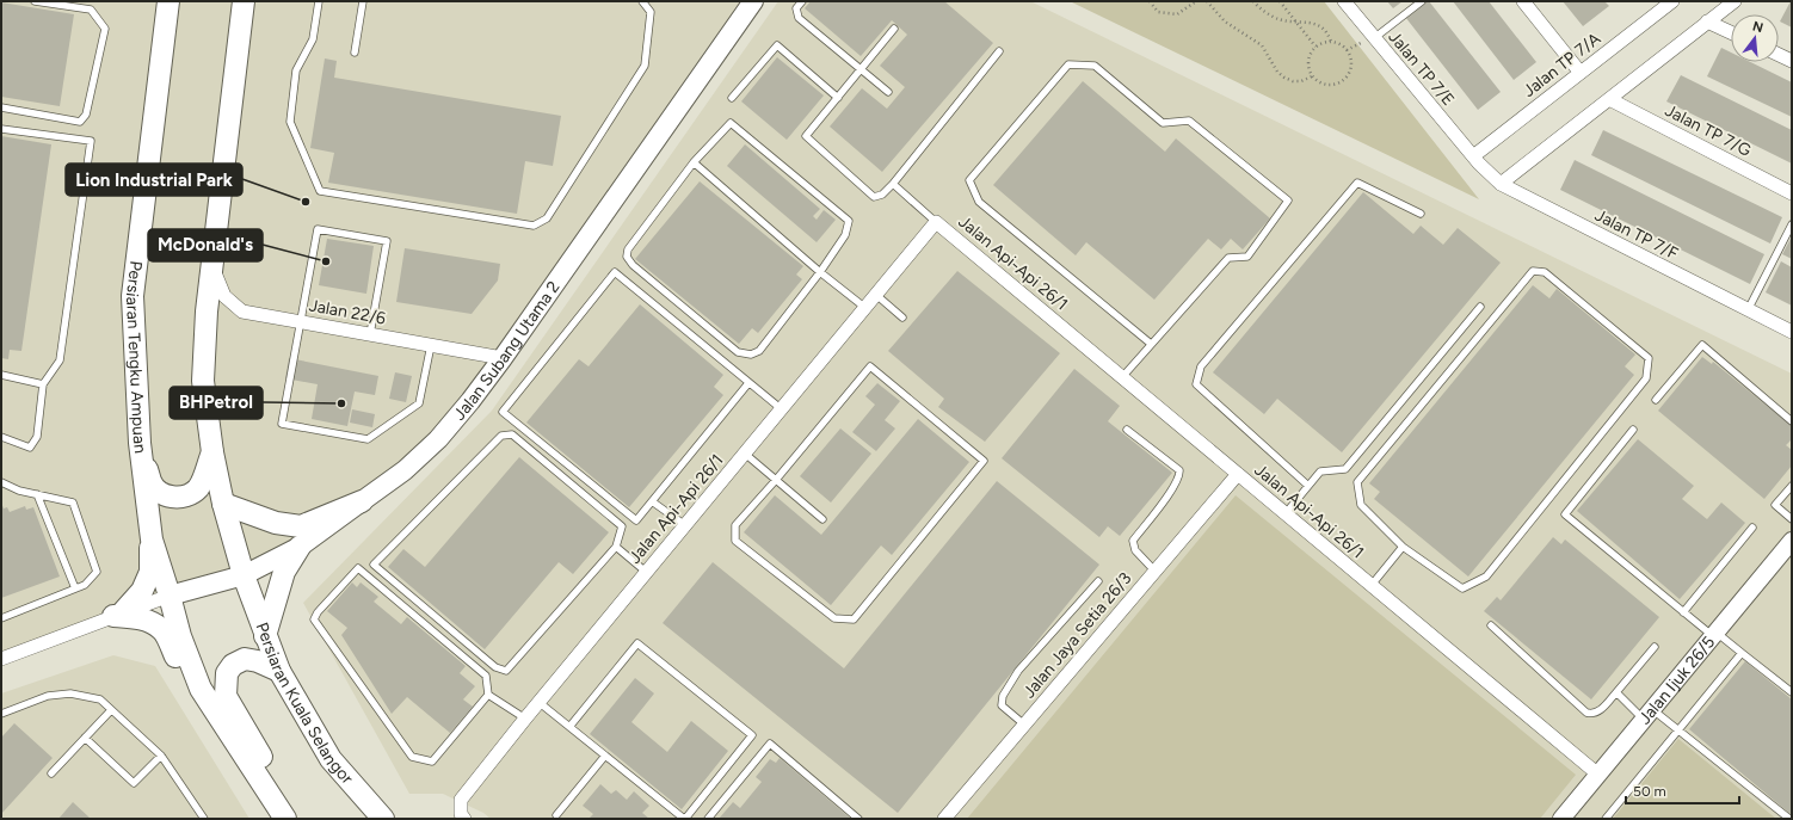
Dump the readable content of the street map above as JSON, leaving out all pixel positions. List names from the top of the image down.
{
  "streets": {
    "main road": ["Jalan Subang Utama 2", "Persiaran Tengku Ampuan", "Persiaran Kuala Selangor"],
    "street": [
      "Jalan TP 7/A",
      "Jalan TP 7/E",
      "Jalan TP 7/G",
      "Jalan TP 7/F",
      "Jalan Api-Api 26/1",
      "Jalan 22/6",
      "Jalan Jaya Setia 26/3",
      "Jalan Ijuk 26/5"
    ]
  },
  "crossings": [
    ["Jalan TP 7/A", "Jalan TP 7/E"],
    ["Jalan TP 7/A", "Jalan TP 7/F"],
    ["Jalan TP 7/E", "Jalan TP 7/F"],
    ["Jalan Api-Api 26/1", "Jalan Jaya Setia 26/3"],
    ["Jalan Api-Api 26/1", "Jalan Ijuk 26/5"],
    ["Jalan 22/6", "Jalan Subang Utama 2"],
    ["Jalan Subang Utama 2", "Persiaran Tengku Ampuan"],
    ["Jalan Subang Utama 2", "Persiaran Kuala Selangor"]
  ],
  "places": ["Lion Industrial Park", "McDonald's", "BHPetrol"],
  "scale_bar": "50 m",
  "north": "top"
}
